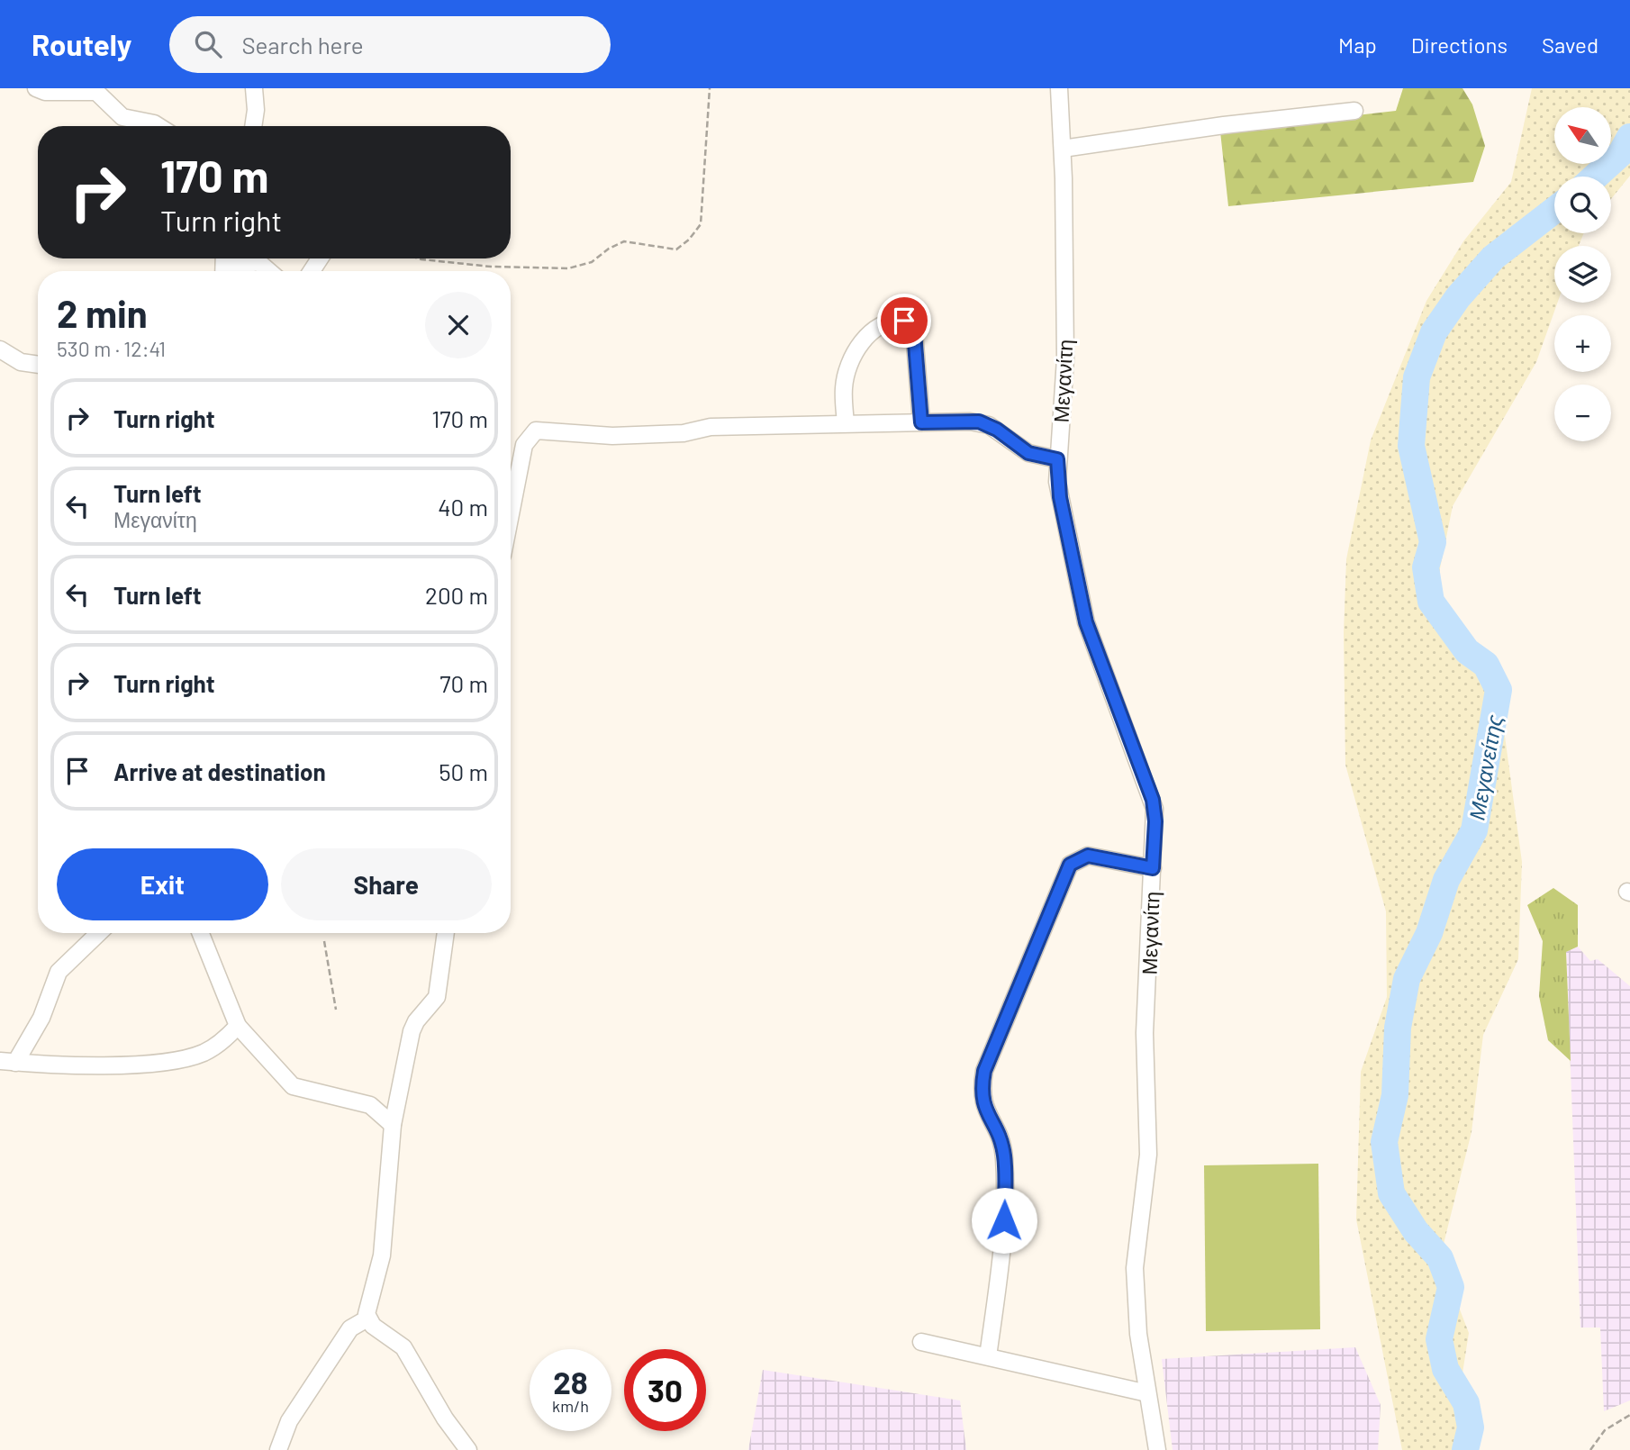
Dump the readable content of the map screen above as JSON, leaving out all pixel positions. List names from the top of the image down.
{
  "streets": {
    "street": ["Μεγανίτη"]
  },
  "water": ["Μεγανείτης"],
  "north": "top left",
  "page": {
    "header": "Routely",
    "search": "Search here",
    "nav": ["Map", "Directions", "Saved"],
    "map_buttons": ["+", "−"],
    "turn": ["170 m", "Turn right"],
    "heading": ["2 min", "530 m · 12:41"],
    "list": [
      {
        "name": "Turn right",
        "value": "170 m"
      },
      {
        "name": "Turn left",
        "note": "Μεγανίτη",
        "value": "40 m"
      },
      {
        "name": "Turn left",
        "value": "200 m"
      },
      {
        "name": "Turn right",
        "value": "70 m"
      },
      {
        "name": "Arrive at destination",
        "value": "50 m"
      }
    ],
    "buttons": ["Exit", "Share"],
    "speed": "28 km/h",
    "limit": "30"
  }
}
